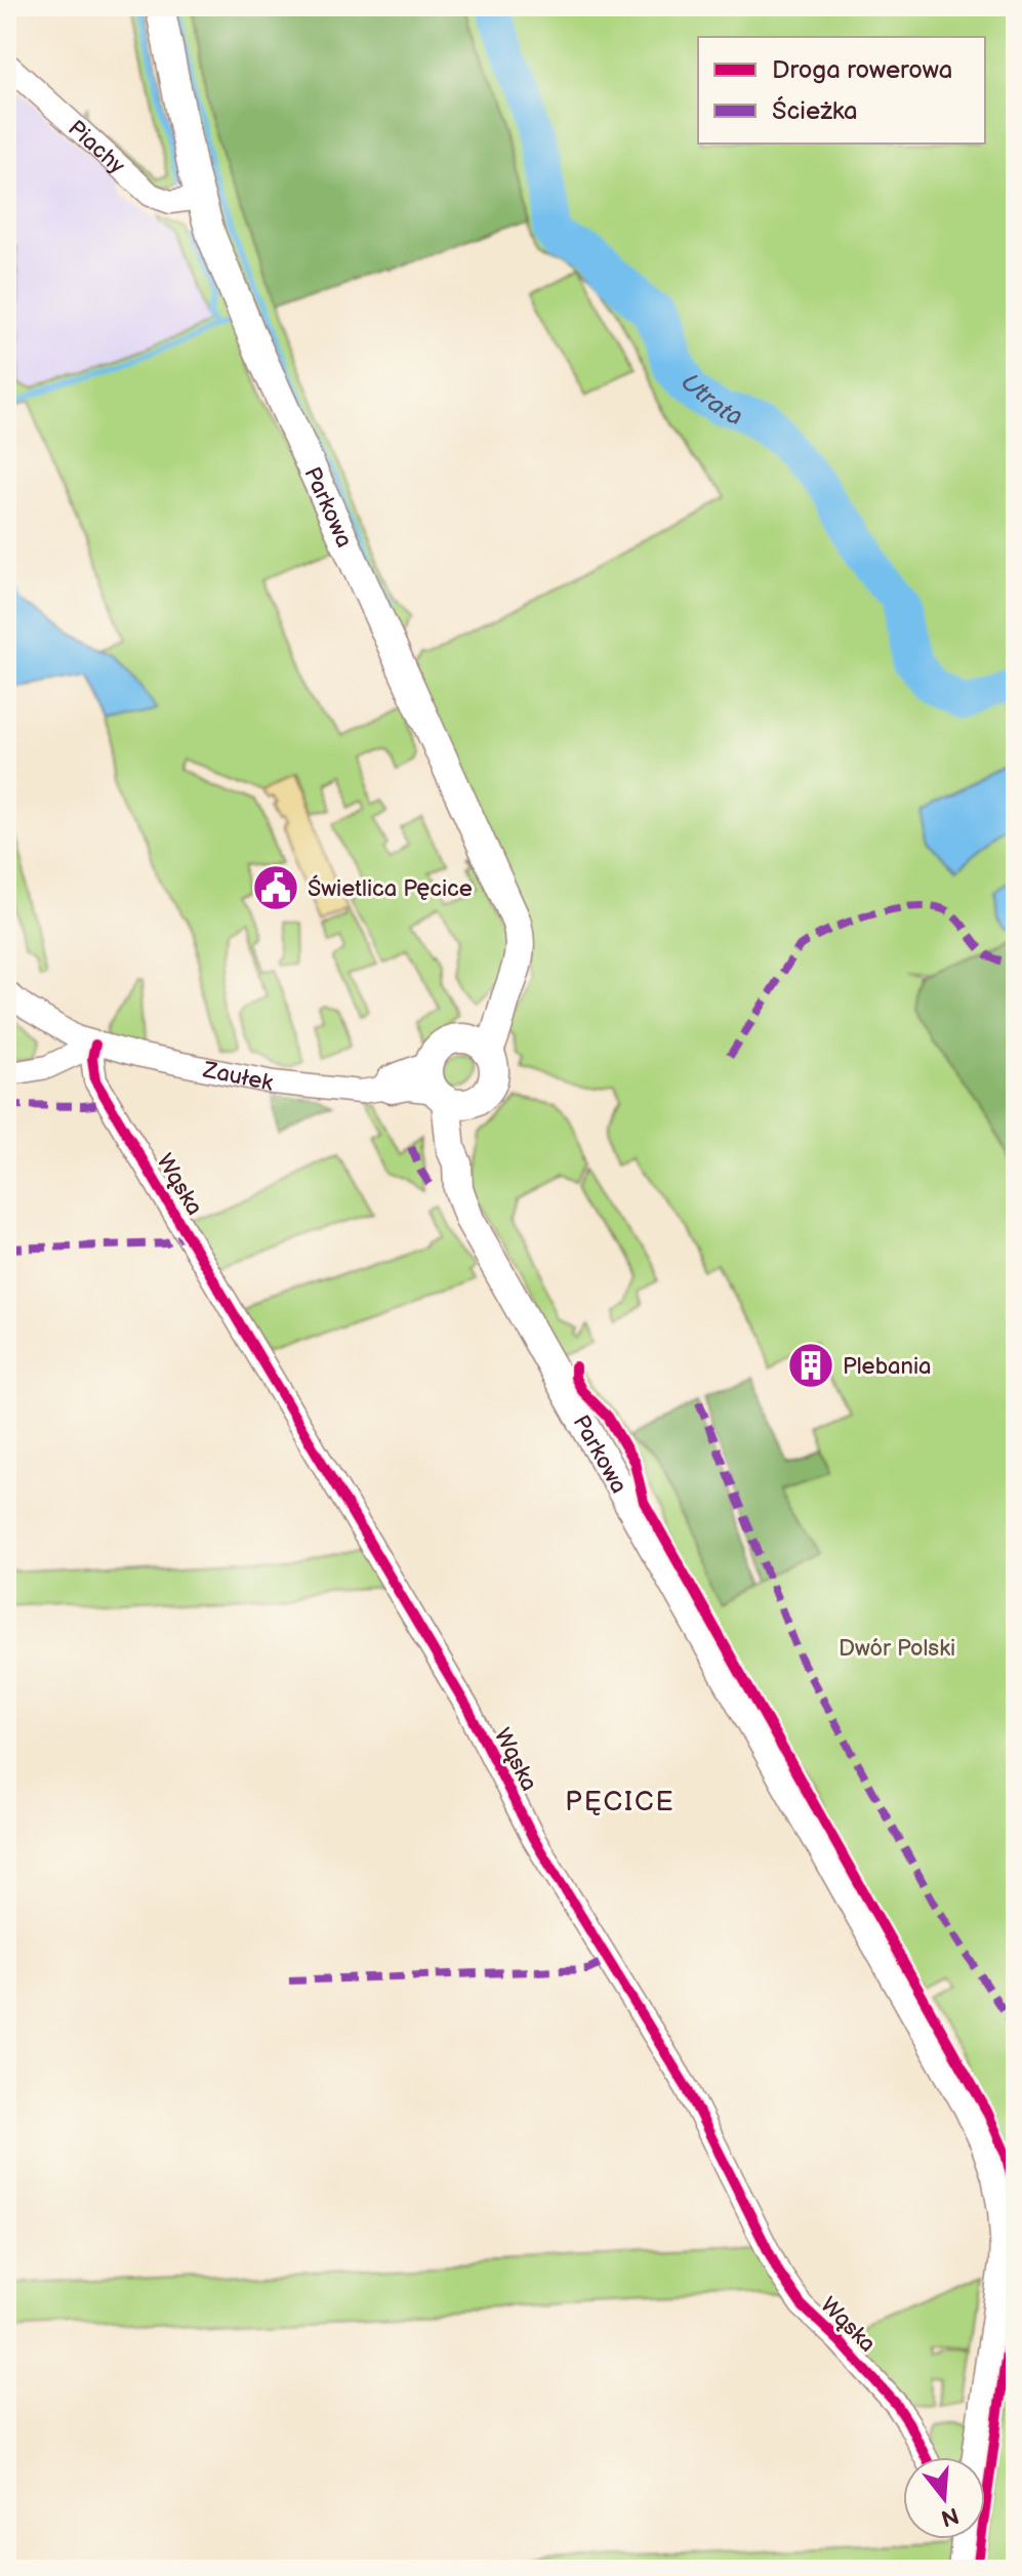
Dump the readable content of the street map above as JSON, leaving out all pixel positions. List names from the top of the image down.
{
  "streets": {
    "street": [
      "Piachy",
      "Parkowa",
      "Zaułek",
      "Wąska"
    ]
  },
  "crossings": [
    ["Piachy", "Parkowa"],
    ["Parkowa", "Zaułek"],
    ["Zaułek", "Wąska"]
  ],
  "districts": ["PĘCICE"],
  "water": ["Utrata"],
  "parks": ["Dwór Polski"],
  "places": {
    "public building": ["Świetlica Pęcice"],
    "building": ["Plebania"]
  },
  "legend": ["Droga rowerowa", "Ścieżka"],
  "north": "bottom"
}
